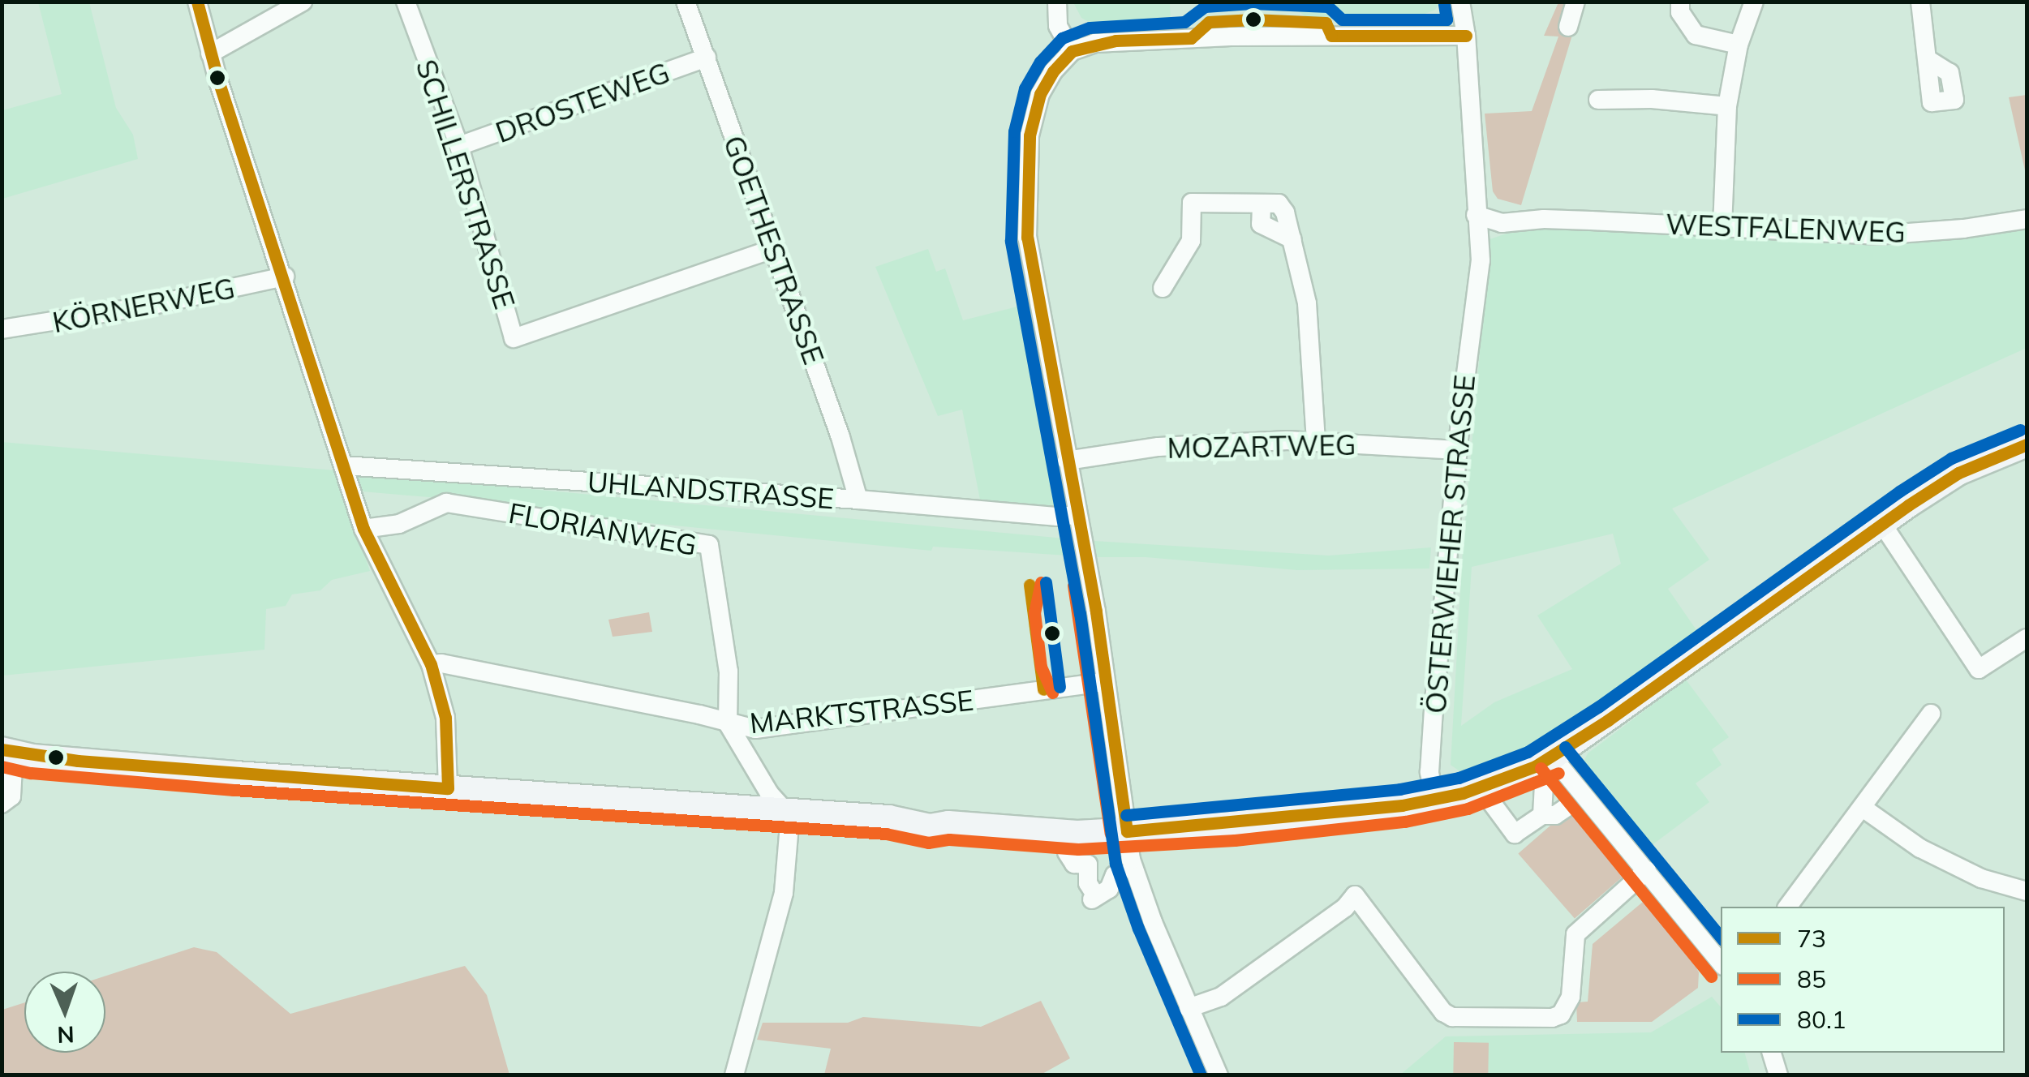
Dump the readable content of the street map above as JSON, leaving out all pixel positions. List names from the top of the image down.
{
  "streets": {
    "street": [
      "DROSTEWEG",
      "SCHILLERSTRASSE",
      "WESTFALENWEG",
      "GOETHESTRASSE",
      "KÖRNERWEG",
      "MOZARTWEG",
      "UHLANDSTRASSE",
      "FLORIANWEG",
      "ÖSTERWIEHER STRASSE",
      "MARKTSTRASSE"
    ]
  },
  "crossings": [
    ["DROSTEWEG", "SCHILLERSTRASSE"],
    ["DROSTEWEG", "GOETHESTRASSE"],
    ["SCHILLERSTRASSE", "GOETHESTRASSE"],
    ["WESTFALENWEG", "ÖSTERWIEHER STRASSE"],
    ["GOETHESTRASSE", "UHLANDSTRASSE"],
    ["MOZARTWEG", "ÖSTERWIEHER STRASSE"],
    ["FLORIANWEG", "MARKTSTRASSE"]
  ],
  "lines": ["transit line 73", "transit line 80.1", "transit line 85"],
  "legend": ["73", "85", "80.1"],
  "north": "bottom"
}
